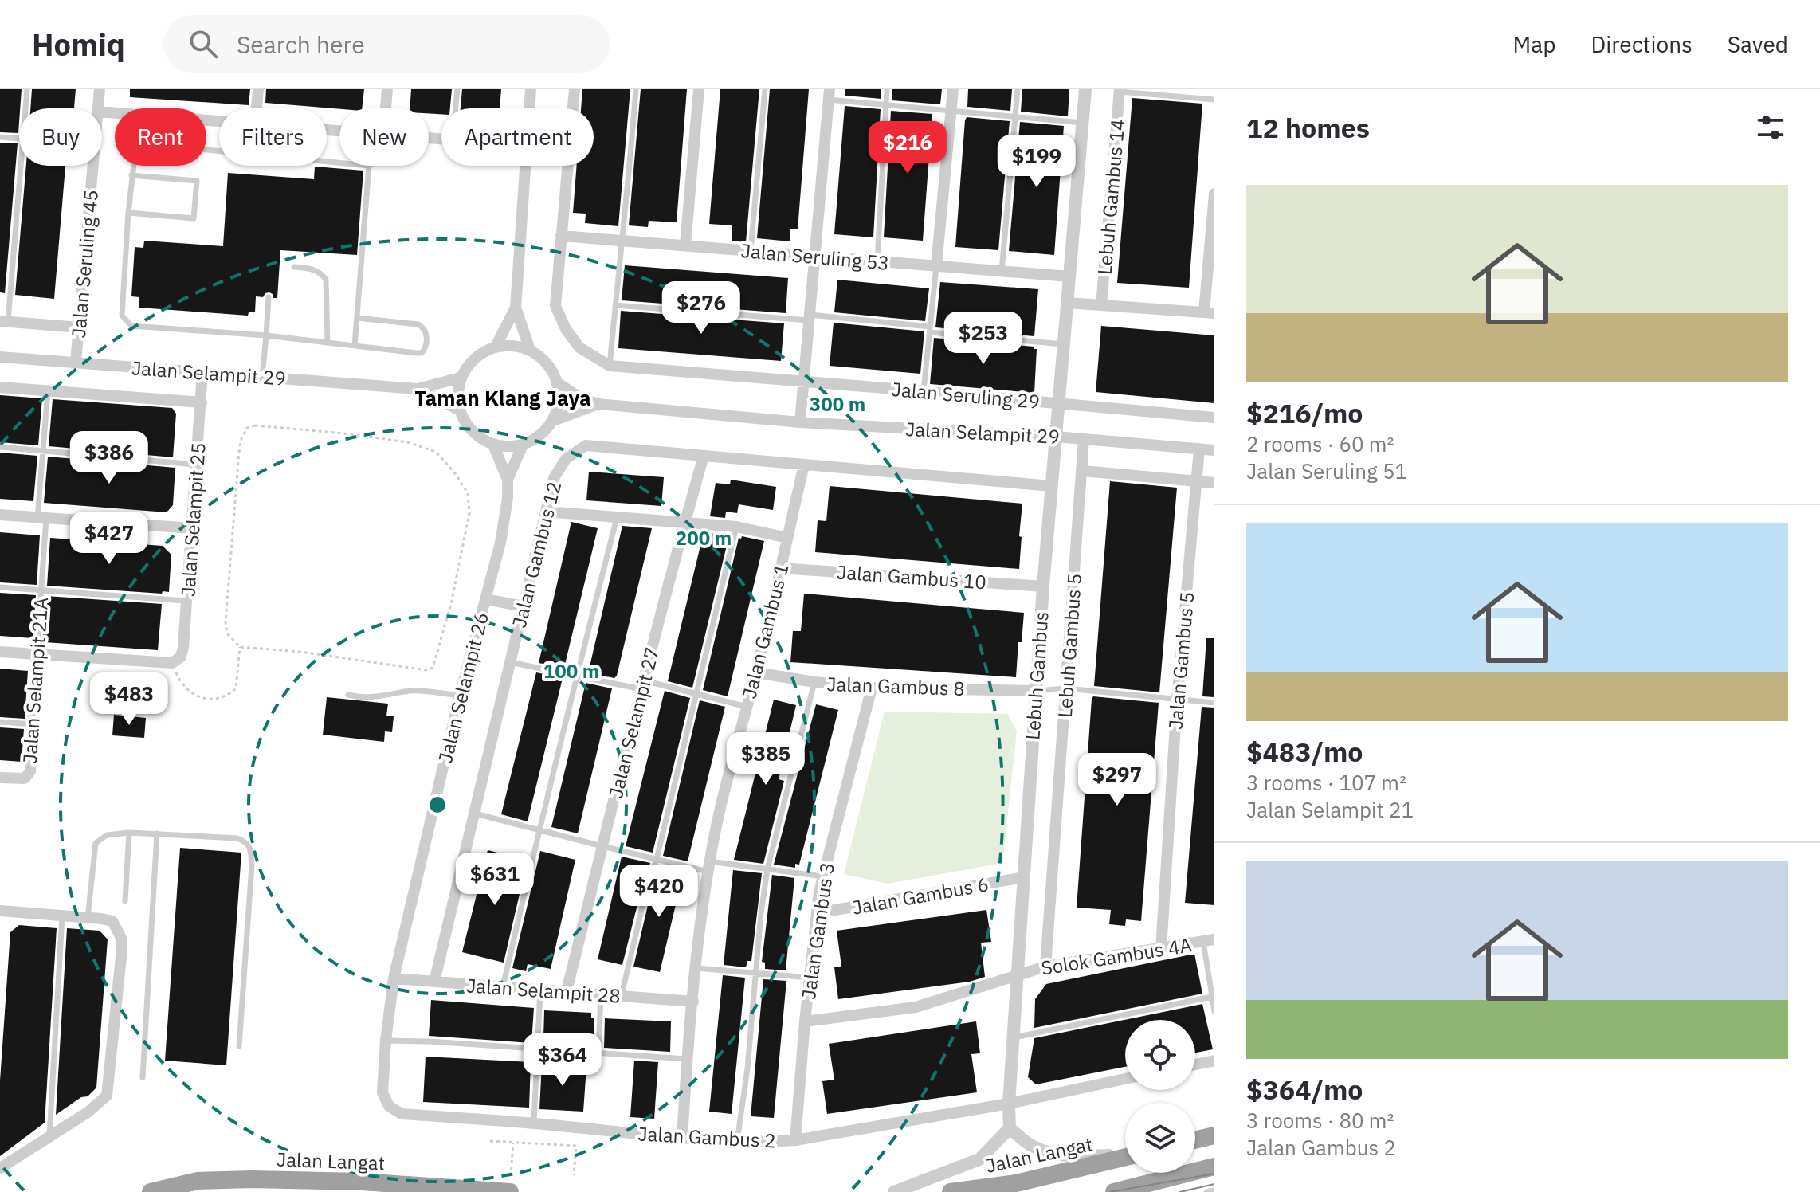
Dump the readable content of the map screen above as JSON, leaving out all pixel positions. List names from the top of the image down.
{
  "streets": {
    "highway": ["Jalan Langat"],
    "street": [
      "Lebuh Gambus 14",
      "Jalan Seruling 53",
      "Jalan Seruling 45",
      "Jalan Selampit 29",
      "Jalan Seruling 29",
      "Jalan Selampit 25",
      "Jalan Gambus 12",
      "Jalan Gambus 10",
      "Jalan Gambus 1",
      "Lebuh Gambus 5",
      "Jalan Gambus 5",
      "Lebuh Gambus",
      "Jalan Selampit 21A",
      "Jalan Gambus 8",
      "Jalan Selampit 26",
      "Jalan Selampit 27",
      "Jalan Gambus 6",
      "Jalan Gambus 3",
      "Solok Gambus 4A",
      "Jalan Selampit 28",
      "Jalan Gambus 2"
    ]
  },
  "crossings": [
    ["Jalan Seruling 53", "Jalan Seruling 29"],
    ["Jalan Seruling 53", "Lebuh Gambus"],
    ["Jalan Seruling 45", "Jalan Selampit 29"],
    ["Jalan Selampit 29", "Jalan Selampit 25"],
    ["Jalan Selampit 29", "Lebuh Gambus 5"],
    ["Jalan Selampit 29", "Jalan Gambus 5"],
    ["Jalan Selampit 29", "Lebuh Gambus"],
    ["Jalan Selampit 29", "Jalan Selampit 21A"],
    ["Jalan Selampit 29", "Jalan Selampit 26"],
    ["Jalan Seruling 29", "Lebuh Gambus"],
    ["Jalan Gambus 12", "Jalan Gambus 1"],
    ["Jalan Gambus 12", "Lebuh Gambus"],
    ["Jalan Gambus 12", "Jalan Selampit 27"],
    ["Jalan Gambus 12", "Jalan Selampit 28"],
    ["Jalan Gambus 10", "Jalan Gambus 1"],
    ["Jalan Gambus 10", "Lebuh Gambus"],
    ["Jalan Gambus 1", "Jalan Gambus 8"],
    ["Jalan Gambus 1", "Jalan Selampit 28"],
    ["Jalan Gambus 1", "Jalan Gambus 2"],
    ["Lebuh Gambus 5", "Solok Gambus 4A"],
    ["Jalan Gambus 5", "Solok Gambus 4A"],
    ["Lebuh Gambus", "Jalan Gambus 8"],
    ["Lebuh Gambus", "Jalan Gambus 6"],
    ["Lebuh Gambus", "Solok Gambus 4A"],
    ["Lebuh Gambus", "Jalan Gambus 2"],
    ["Jalan Gambus 8", "Jalan Gambus 3"],
    ["Jalan Selampit 26", "Jalan Selampit 28"],
    ["Jalan Selampit 26", "Jalan Gambus 2"],
    ["Jalan Selampit 27", "Jalan Selampit 28"],
    ["Jalan Gambus 6", "Jalan Gambus 3"],
    ["Jalan Gambus 3", "Solok Gambus 4A"],
    ["Jalan Gambus 3", "Jalan Gambus 2"]
  ],
  "districts": ["Taman Klang Jaya"],
  "page": {
    "header": "Homiq",
    "search": "Search here",
    "nav": ["Map", "Directions", "Saved"],
    "heading": "12 homes",
    "chip": [
      "Buy",
      "Rent",
      "Filters",
      "New",
      "Apartment"
    ],
    "price": [
      "$216",
      "$199",
      "$276",
      "$253",
      "$386",
      "$427",
      "$483",
      "$385",
      "$297",
      "$631",
      "$420",
      "$364"
    ],
    "list": [
      {
        "name": "$216/mo",
        "note": "2 rooms · 60 m² · Jalan Seruling 51"
      },
      {
        "name": "$483/mo",
        "note": "3 rooms · 107 m² · Jalan Selampit 21"
      },
      {
        "name": "$364/mo",
        "note": "3 rooms · 80 m² · Jalan Gambus 2"
      }
    ]
  },
  "rings": ["300 m", "200 m", "100 m"]
}
